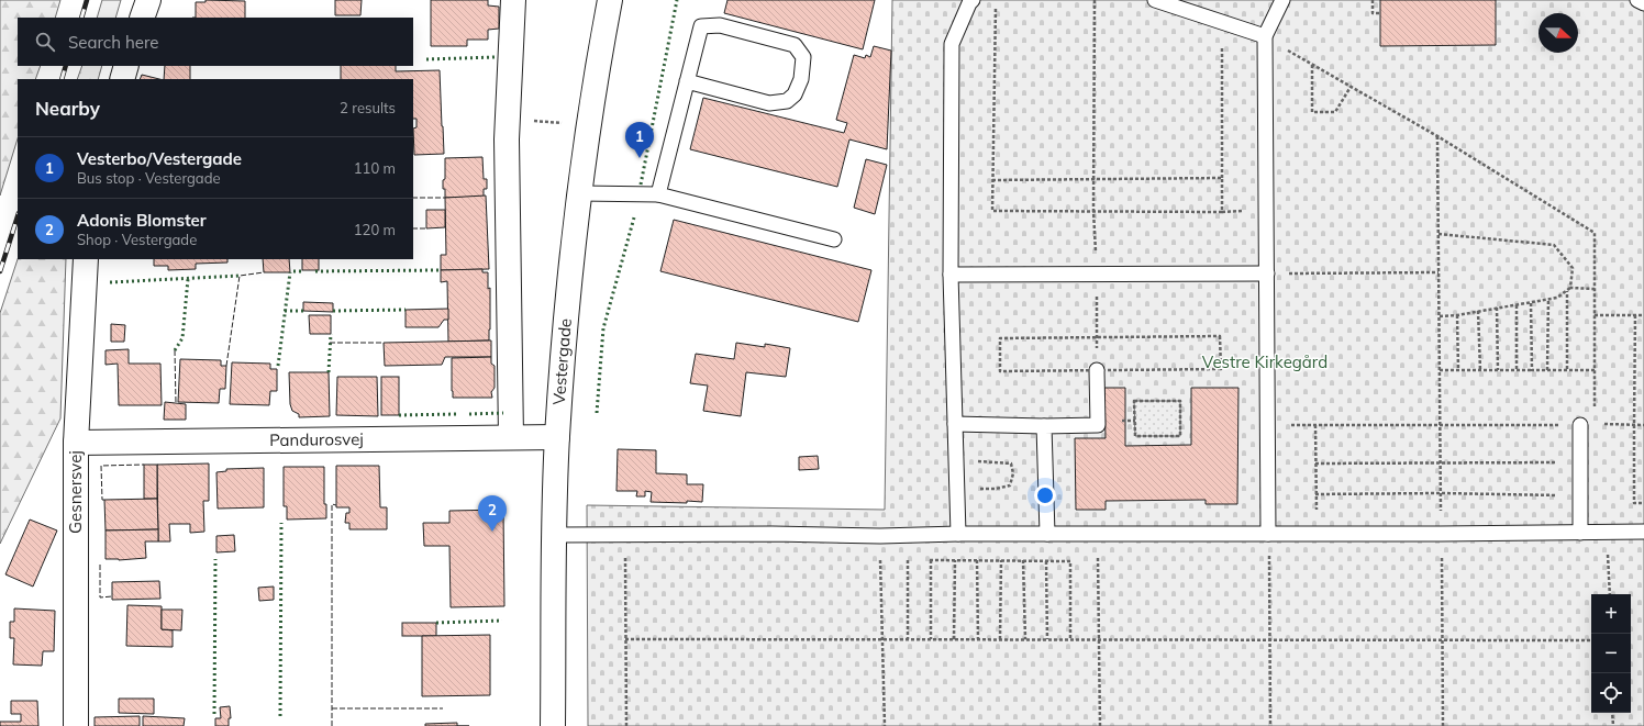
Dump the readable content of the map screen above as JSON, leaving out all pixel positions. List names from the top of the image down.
{
  "streets": {
    "street": ["Vestergade", "Pandurosvej", "Gesnersvej"]
  },
  "crossings": [
    ["Vestergade", "Pandurosvej"],
    ["Pandurosvej", "Gesnersvej"]
  ],
  "parks": ["Vestre Kirkegård"],
  "north": "right",
  "page": {
    "search": "Search here",
    "heading": ["Nearby", "2 results"],
    "pins": ["1", "2"],
    "list": [
      {
        "mark": "1",
        "name": "Vesterbo/Vestergade",
        "note": "Bus stop · Vestergade",
        "value": "110 m"
      },
      {
        "mark": "2",
        "name": "Adonis Blomster",
        "note": "Shop · Vestergade",
        "value": "120 m"
      }
    ],
    "map_buttons": ["+", "−"]
  }
}
